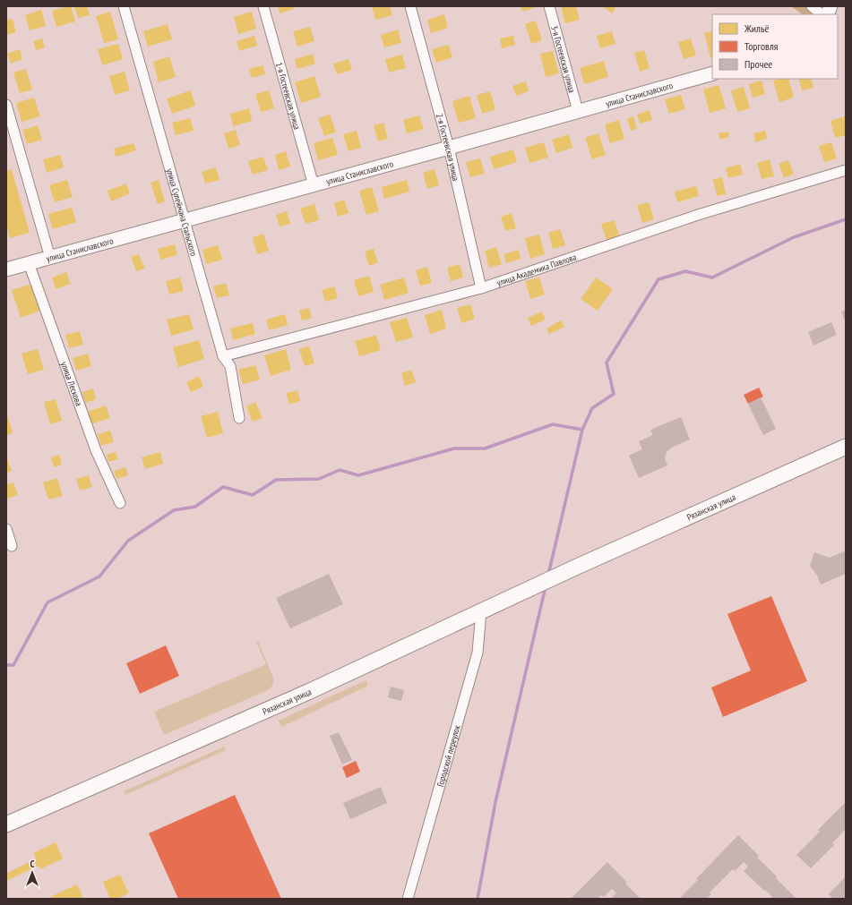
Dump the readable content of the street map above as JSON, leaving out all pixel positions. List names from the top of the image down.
{
  "streets": {
    "main road": ["Рязанская улица"],
    "street": [
      "3-я Гостеевская улица",
      "улица Станиславского",
      "1-я Гостеевская улица",
      "2-я Гостеевская улица",
      "улица Сулеймана Стальского",
      "улица Академика Павлова",
      "улица Лескова",
      "Городской переулок"
    ]
  },
  "crossings": [
    ["3-я Гостеевская улица", "улица Станиславского"],
    ["улица Станиславского", "1-я Гостеевская улица"],
    ["улица Станиславского", "2-я Гостеевская улица"],
    ["улица Станиславского", "улица Сулеймана Стальского"],
    ["улица Станиславского", "улица Лескова"],
    ["2-я Гостеевская улица", "улица Академика Павлова"],
    ["улица Сулеймана Стальского", "улица Академика Павлова"],
    ["Рязанская улица", "Городской переулок"]
  ],
  "legend": ["Жильё", "Торговля", "Прочее"],
  "north": "top"
}
